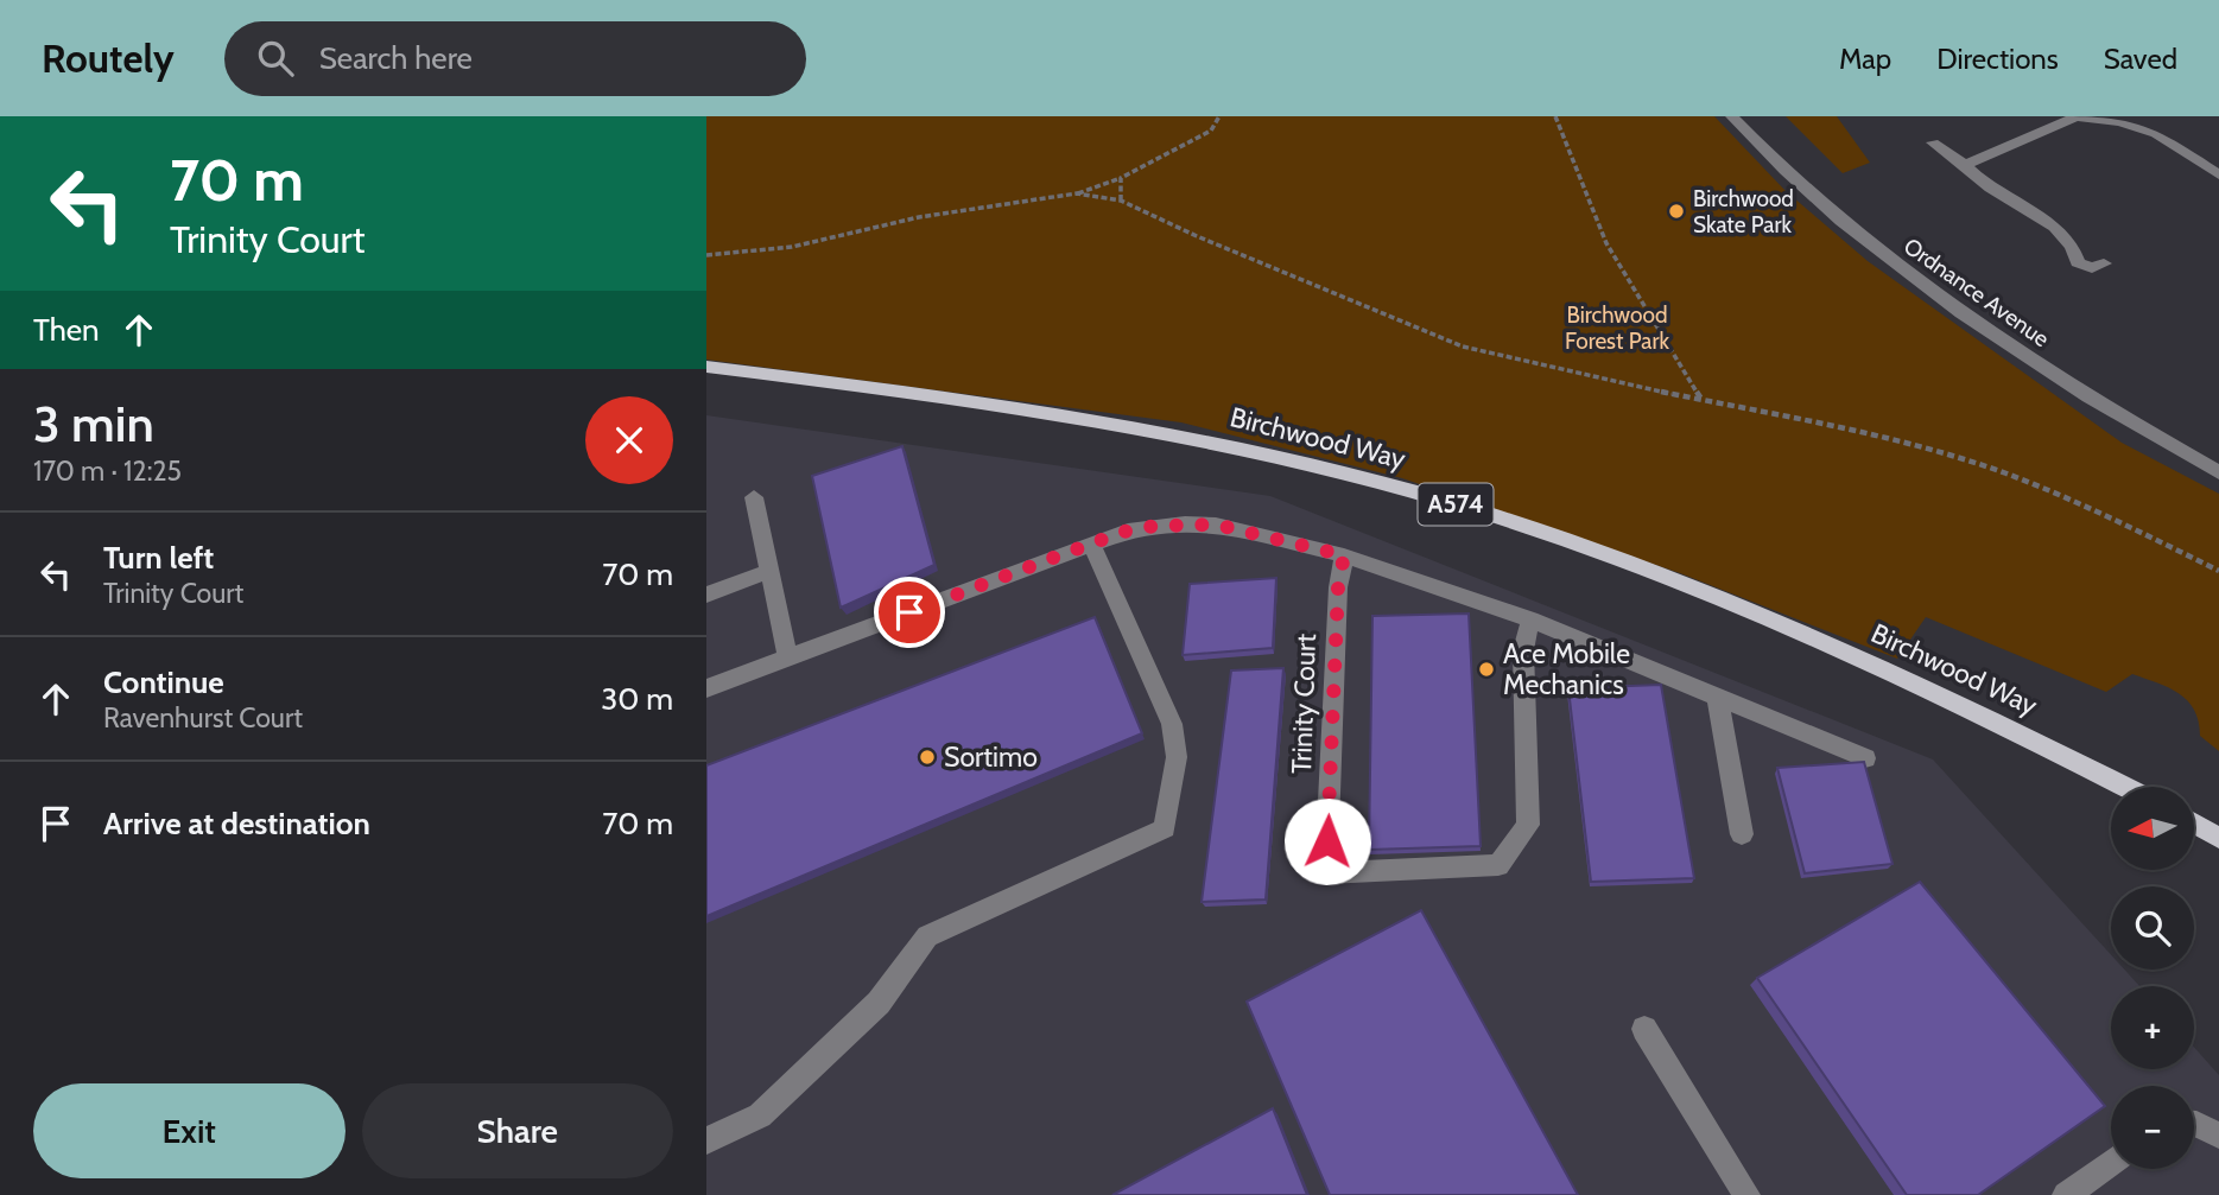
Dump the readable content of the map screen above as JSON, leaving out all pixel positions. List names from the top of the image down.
{
  "streets": {
    "main road": ["Birchwood Way", "A574"],
    "street": ["Ordnance Avenue", "Trinity Court"]
  },
  "parks": ["Birchwood Forest Park"],
  "places": ["Birchwood Skate Park", "Ace Mobile Mechanics", "Sortimo"],
  "north": "left",
  "page": {
    "header": "Routely",
    "search": "Search here",
    "nav": ["Map", "Directions", "Saved"],
    "turn": ["70 m", "Trinity Court"],
    "then": "Then",
    "heading": ["3 min", "170 m · 12:25"],
    "list": [
      {
        "name": "Turn left",
        "note": "Trinity Court",
        "value": "70 m"
      },
      {
        "name": "Continue",
        "note": "Ravenhurst Court",
        "value": "30 m"
      },
      {
        "name": "Arrive at destination",
        "value": "70 m"
      }
    ],
    "map_buttons": ["+", "−"],
    "buttons": ["Exit", "Share"]
  }
}
